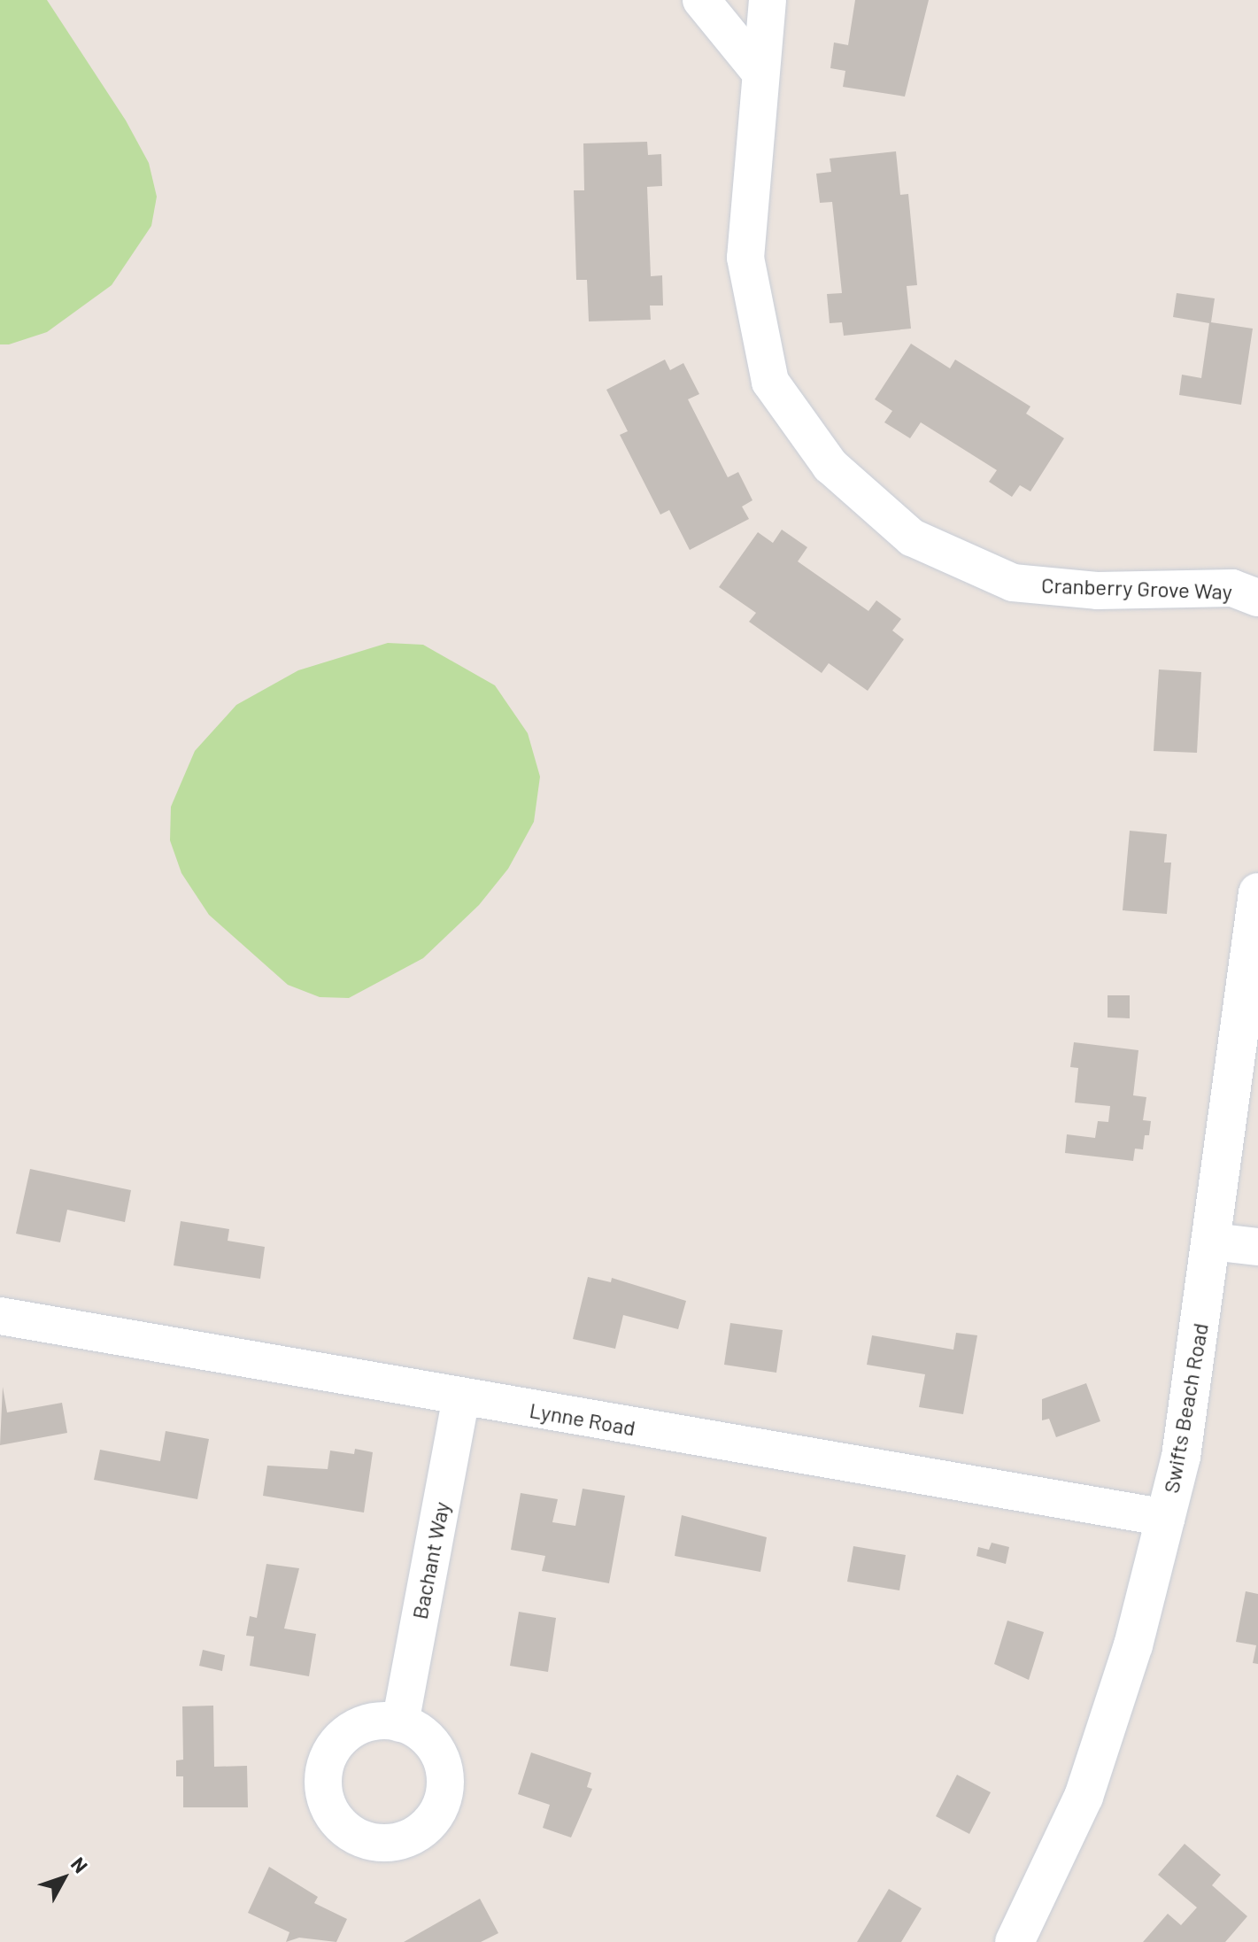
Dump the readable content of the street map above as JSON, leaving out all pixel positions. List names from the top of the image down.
{
  "streets": {
    "street": [
      "Cranberry Grove Way",
      "Swifts Beach Road",
      "Lynne Road",
      "Bachant Way"
    ]
  },
  "crossings": [
    ["Swifts Beach Road", "Lynne Road"],
    ["Lynne Road", "Bachant Way"]
  ],
  "north": "top right"
}
